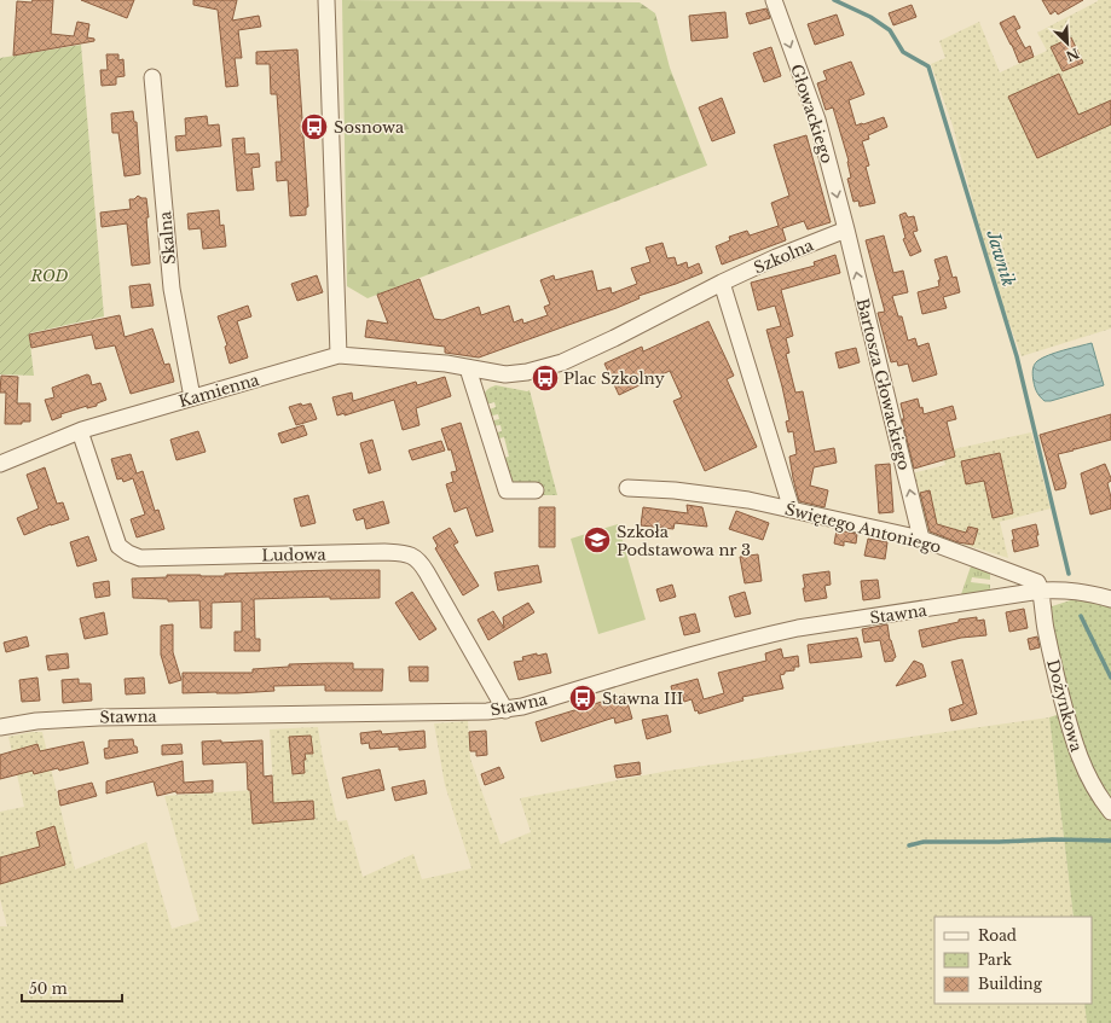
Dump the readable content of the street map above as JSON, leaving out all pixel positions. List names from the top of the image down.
{
  "streets": {
    "street": [
      "Głowackiego",
      "Skalna",
      "Szkolna",
      "Bartosza Głowackiego",
      "Kamienna",
      "Świętego Antoniego",
      "Ludowa",
      "Stawna",
      "Dożynkowa"
    ]
  },
  "crossings": [
    ["Głowackiego", "Szkolna"],
    ["Głowackiego", "Bartosza Głowackiego"],
    ["Skalna", "Kamienna"],
    ["Szkolna", "Bartosza Głowackiego"],
    ["Szkolna", "Kamienna"],
    ["Bartosza Głowackiego", "Świętego Antoniego"],
    ["Kamienna", "Ludowa"],
    ["Świętego Antoniego", "Stawna"],
    ["Świętego Antoniego", "Dożynkowa"],
    ["Ludowa", "Stawna"],
    ["Stawna", "Dożynkowa"]
  ],
  "one_way": ["Głowackiego"],
  "water": ["Jawnik"],
  "parks": ["ROD"],
  "places": {
    "bus stop": ["Sosnowa", "Plac Szkolny", "Stawna III"],
    "school or university": ["Szkoła Podstawowa nr 3"]
  },
  "legend": ["Road", "Park", "Building"],
  "scale_bar": "50 m",
  "north": "bottom right"
}
